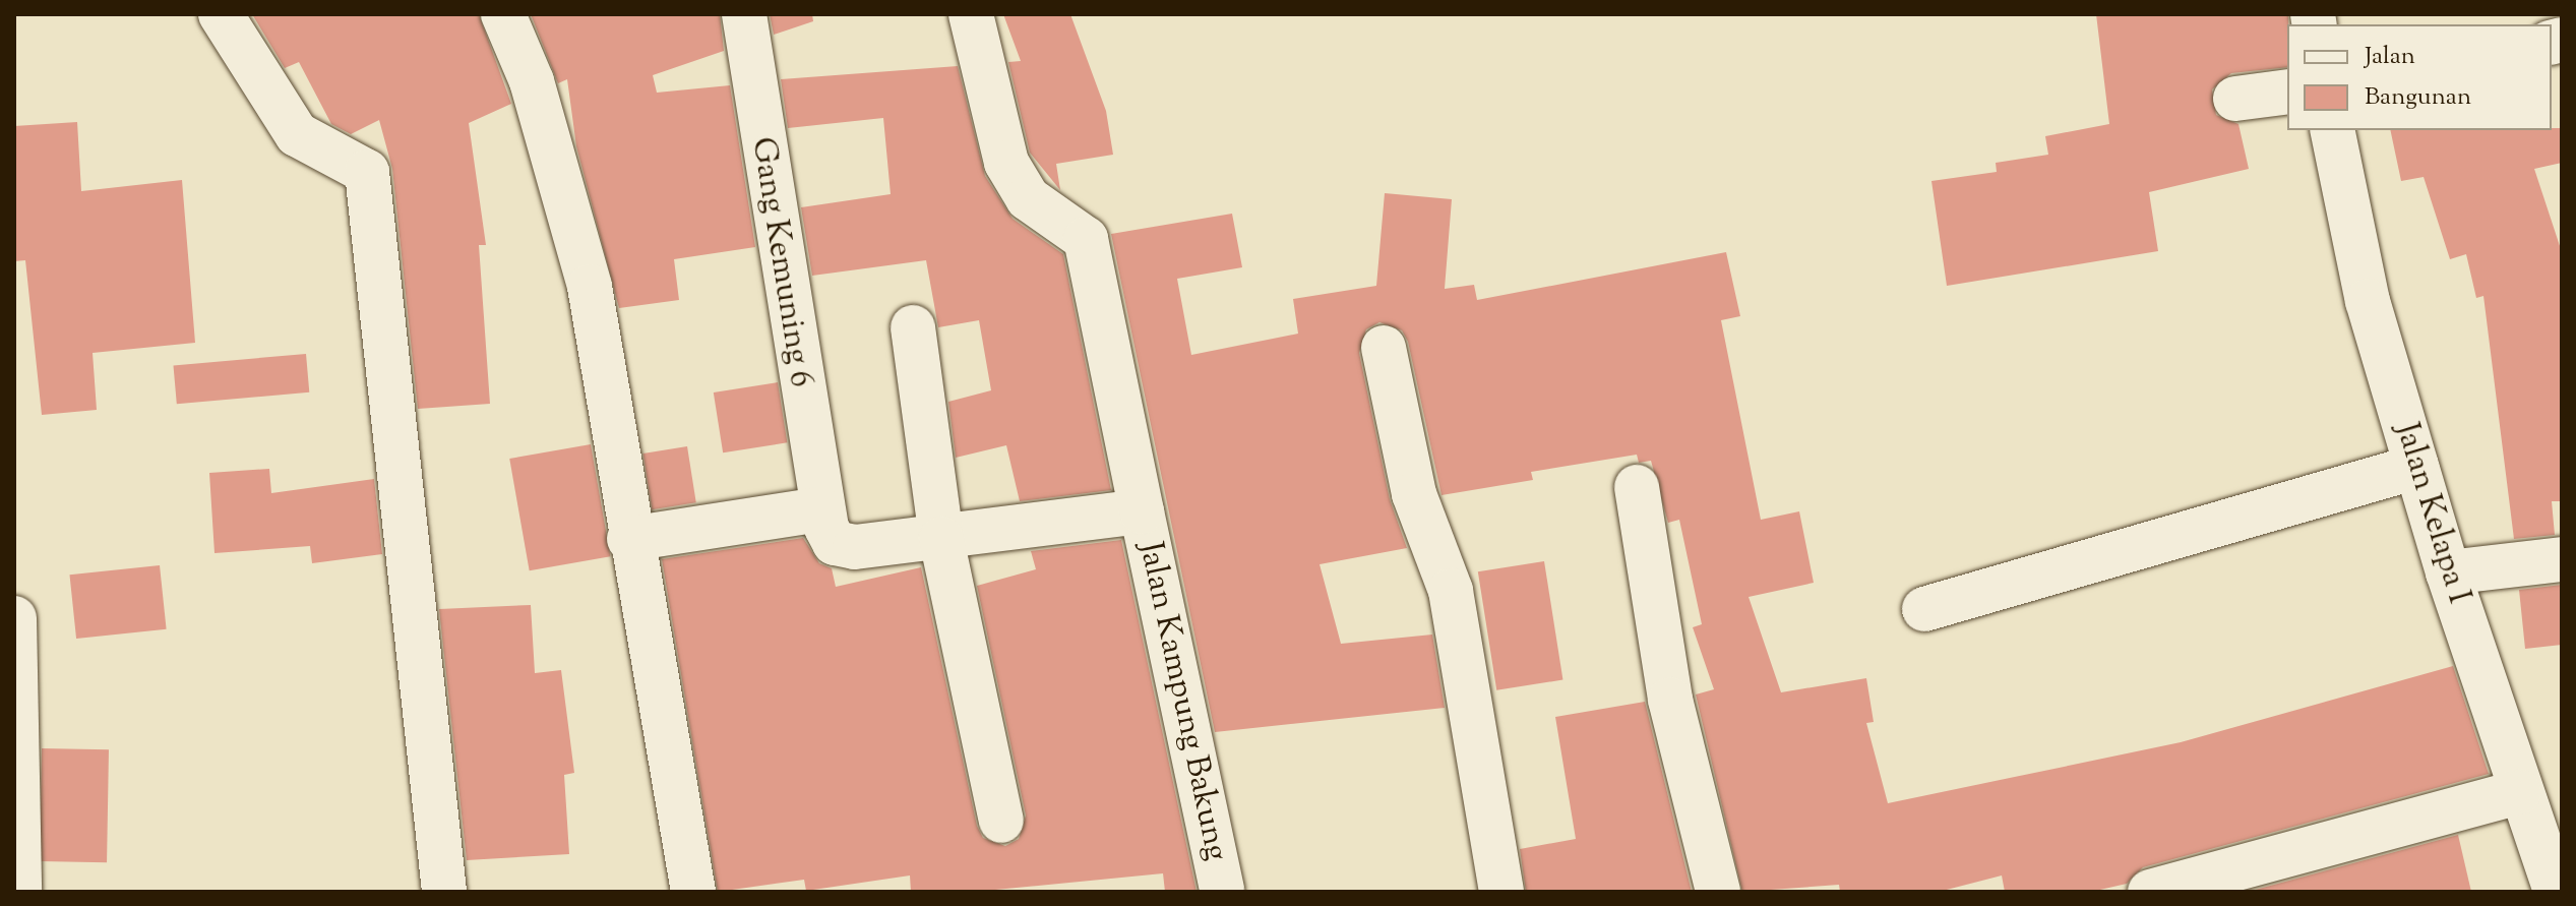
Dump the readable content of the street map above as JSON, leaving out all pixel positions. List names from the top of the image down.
{
  "streets": {
    "street": ["Gang Kemuning 6", "Jalan Kelapa I", "Jalan Kampung Bakung"]
  },
  "crossings": [
    ["Gang Kemuning 6", "Jalan Kampung Bakung"]
  ],
  "legend": ["Jalan", "Bangunan"]
}
